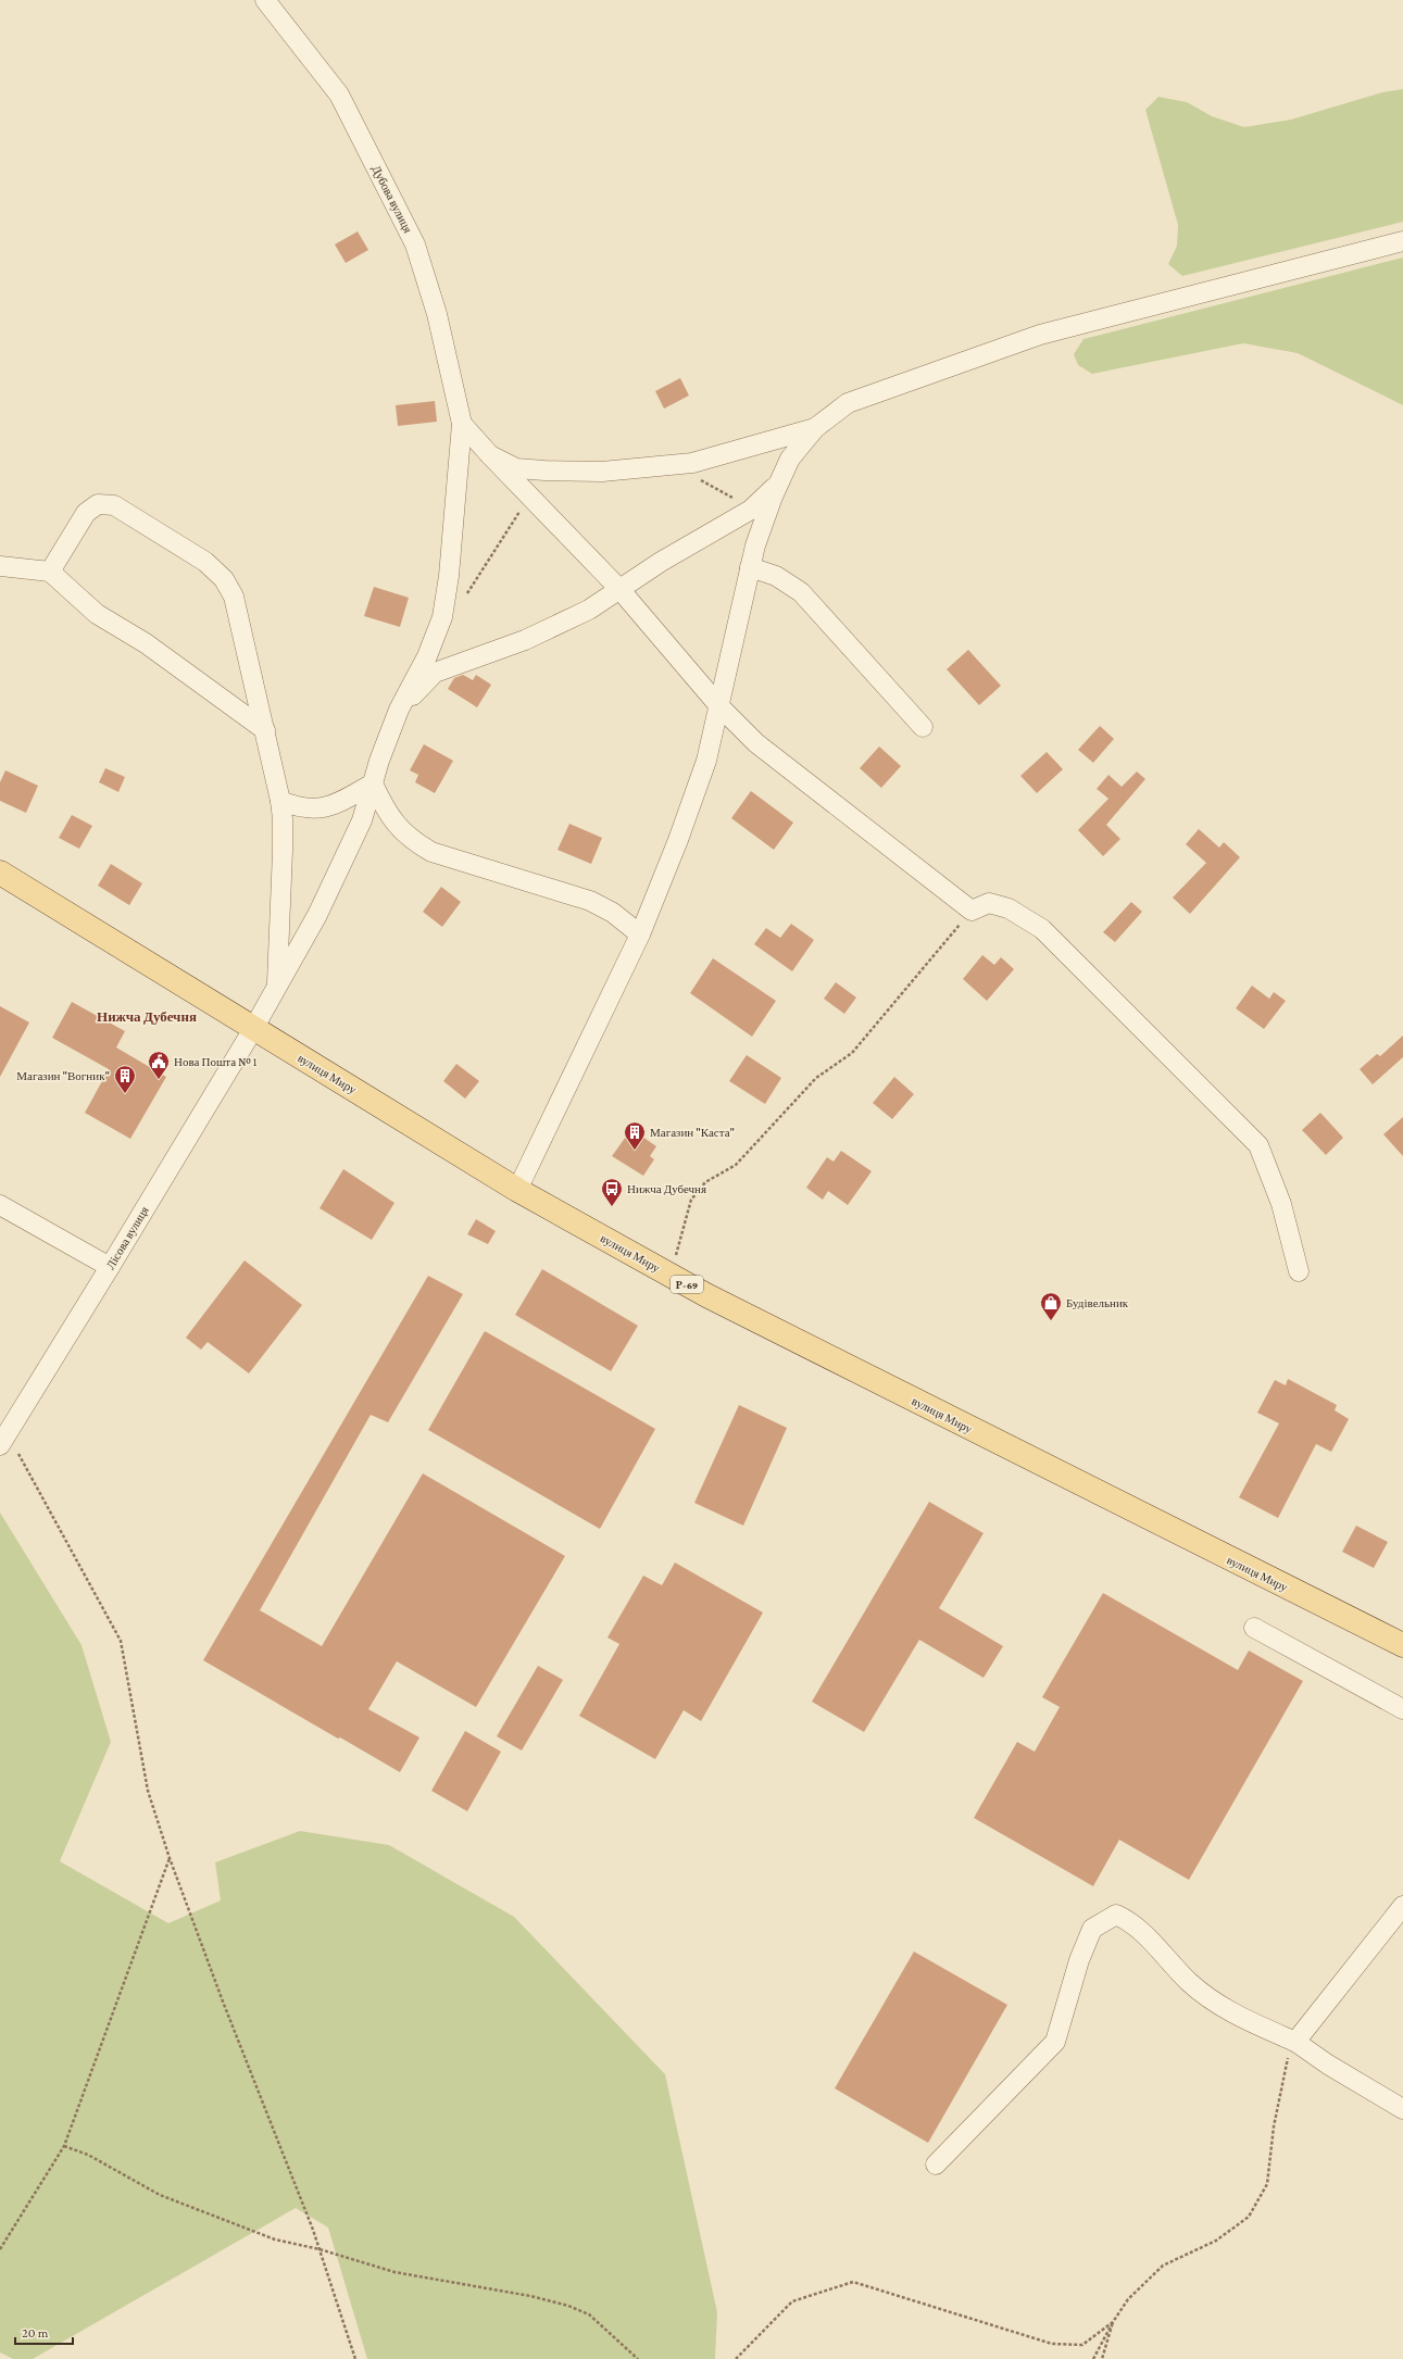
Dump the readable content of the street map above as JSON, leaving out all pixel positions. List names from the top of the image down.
{
  "streets": {
    "main road": ["вулиця Миру", "Р-69"],
    "street": ["Дубова вулиця", "Лісова вулиця"]
  },
  "crossings": [
    ["Дубова вулиця", "Лісова вулиця"],
    ["вулиця Миру", "Лісова вулиця"]
  ],
  "districts": ["Нижча Дубечня"],
  "places": {
    "public building": ["Нова Пошта № 1"],
    "building": ["Магазин \"Вогник\"", "Магазин \"Каста\""],
    "bus stop": ["Нижча Дубечня"],
    "shop": ["Будівельник"]
  },
  "scale_bar": "20 m"
}
